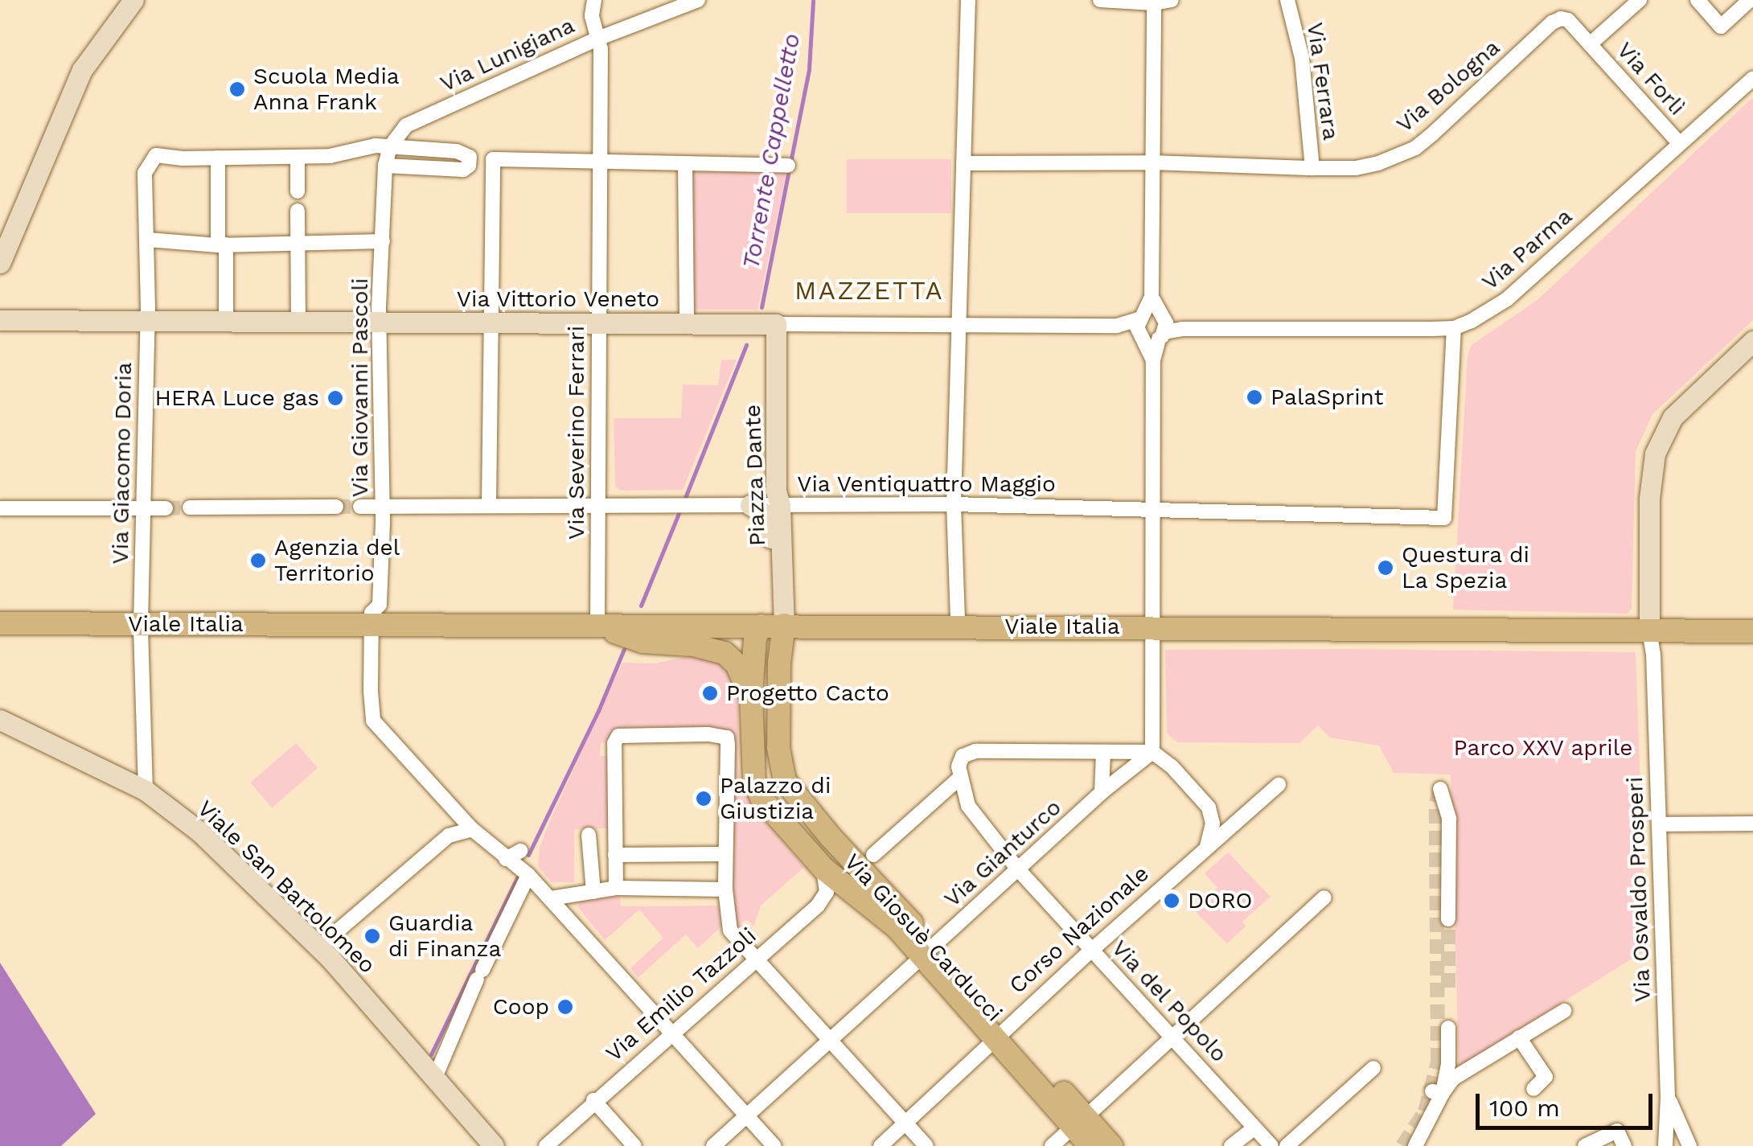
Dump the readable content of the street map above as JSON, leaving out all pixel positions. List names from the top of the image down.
{
  "streets": {
    "main road": ["Viale Italia", "Via Giosuè Carducci"],
    "street": [
      "Via Lunigiana",
      "Via Forlì",
      "Via Ferrara",
      "Via Bologna",
      "Via Parma",
      "Via Vittorio Veneto",
      "Via Giovanni Pascoli",
      "Via Severino Ferrari",
      "Via Giacomo Doria",
      "Piazza Dante",
      "Via Ventiquattro Maggio",
      "Via Gianturco",
      "Viale San Bartolomeo",
      "Via Osvaldo Prosperi",
      "Corso Nazionale",
      "Via Emilio Tazzoli",
      "Via del Popolo"
    ]
  },
  "crossings": [
    ["Via Lunigiana", "Via Giovanni Pascoli"],
    ["Via Lunigiana", "Via Severino Ferrari"],
    ["Via Forlì", "Via Bologna"],
    ["Via Forlì", "Via Parma"],
    ["Via Ferrara", "Via Bologna"],
    ["Via Parma", "Via Vittorio Veneto"],
    ["Via Parma", "Via Ventiquattro Maggio"],
    ["Via Vittorio Veneto", "Via Giovanni Pascoli"],
    ["Via Vittorio Veneto", "Via Severino Ferrari"],
    ["Via Vittorio Veneto", "Via Giacomo Doria"],
    ["Via Vittorio Veneto", "Piazza Dante"],
    ["Via Giovanni Pascoli", "Via Ventiquattro Maggio"],
    ["Via Giovanni Pascoli", "Viale Italia"],
    ["Via Severino Ferrari", "Via Ventiquattro Maggio"],
    ["Via Severino Ferrari", "Viale Italia"],
    ["Via Severino Ferrari", "Via Giosuè Carducci"],
    ["Via Giacomo Doria", "Viale Italia"],
    ["Via Giacomo Doria", "Viale San Bartolomeo"],
    ["Piazza Dante", "Via Ventiquattro Maggio"],
    ["Piazza Dante", "Viale Italia"],
    ["Piazza Dante", "Via Giosuè Carducci"],
    ["Viale Italia", "Via Osvaldo Prosperi"],
    ["Viale Italia", "Via Giosuè Carducci"],
    ["Via Gianturco", "Via Giosuè Carducci"],
    ["Via Gianturco", "Via del Popolo"],
    ["Corso Nazionale", "Via Giosuè Carducci"],
    ["Corso Nazionale", "Via del Popolo"],
    ["Via Giosuè Carducci", "Via Emilio Tazzoli"]
  ],
  "districts": ["MAZZETTA"],
  "water": ["Torrente Cappelletto"],
  "parks": ["Parco XXV aprile"],
  "places": [
    "Scuola Media Anna Frank",
    "PalaSprint",
    "HERA Luce gas",
    "Agenzia del Territorio",
    "Questura di La Spezia",
    "Progetto Cacto",
    "Palazzo di Giustizia",
    "DORO",
    "Guardia di Finanza",
    "Coop"
  ],
  "scale_bar": "100 m"
}
